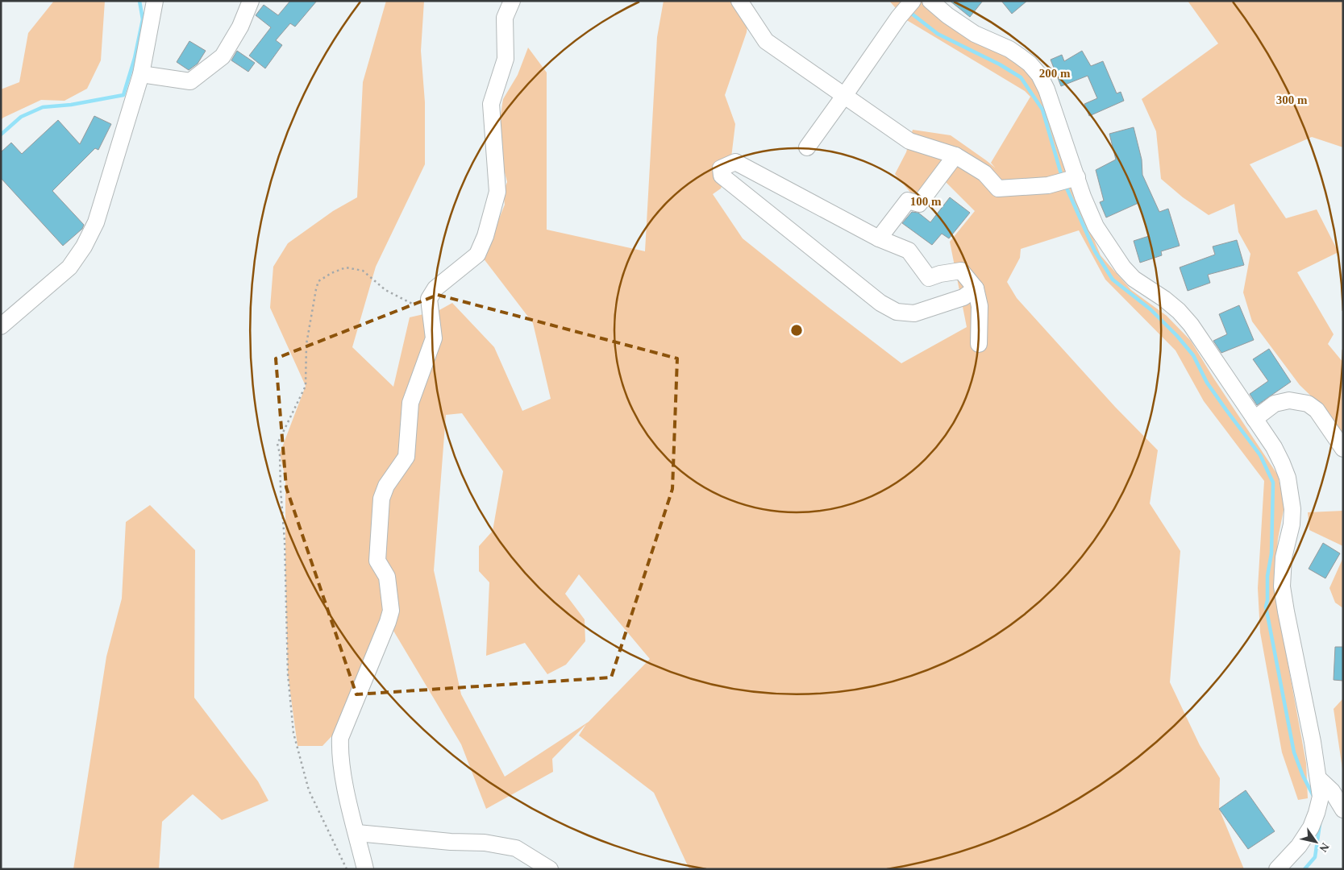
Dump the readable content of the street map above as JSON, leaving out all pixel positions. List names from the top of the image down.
{
  "north": "bottom right",
  "rings": ["200 m", "300 m", "100 m"]
}
